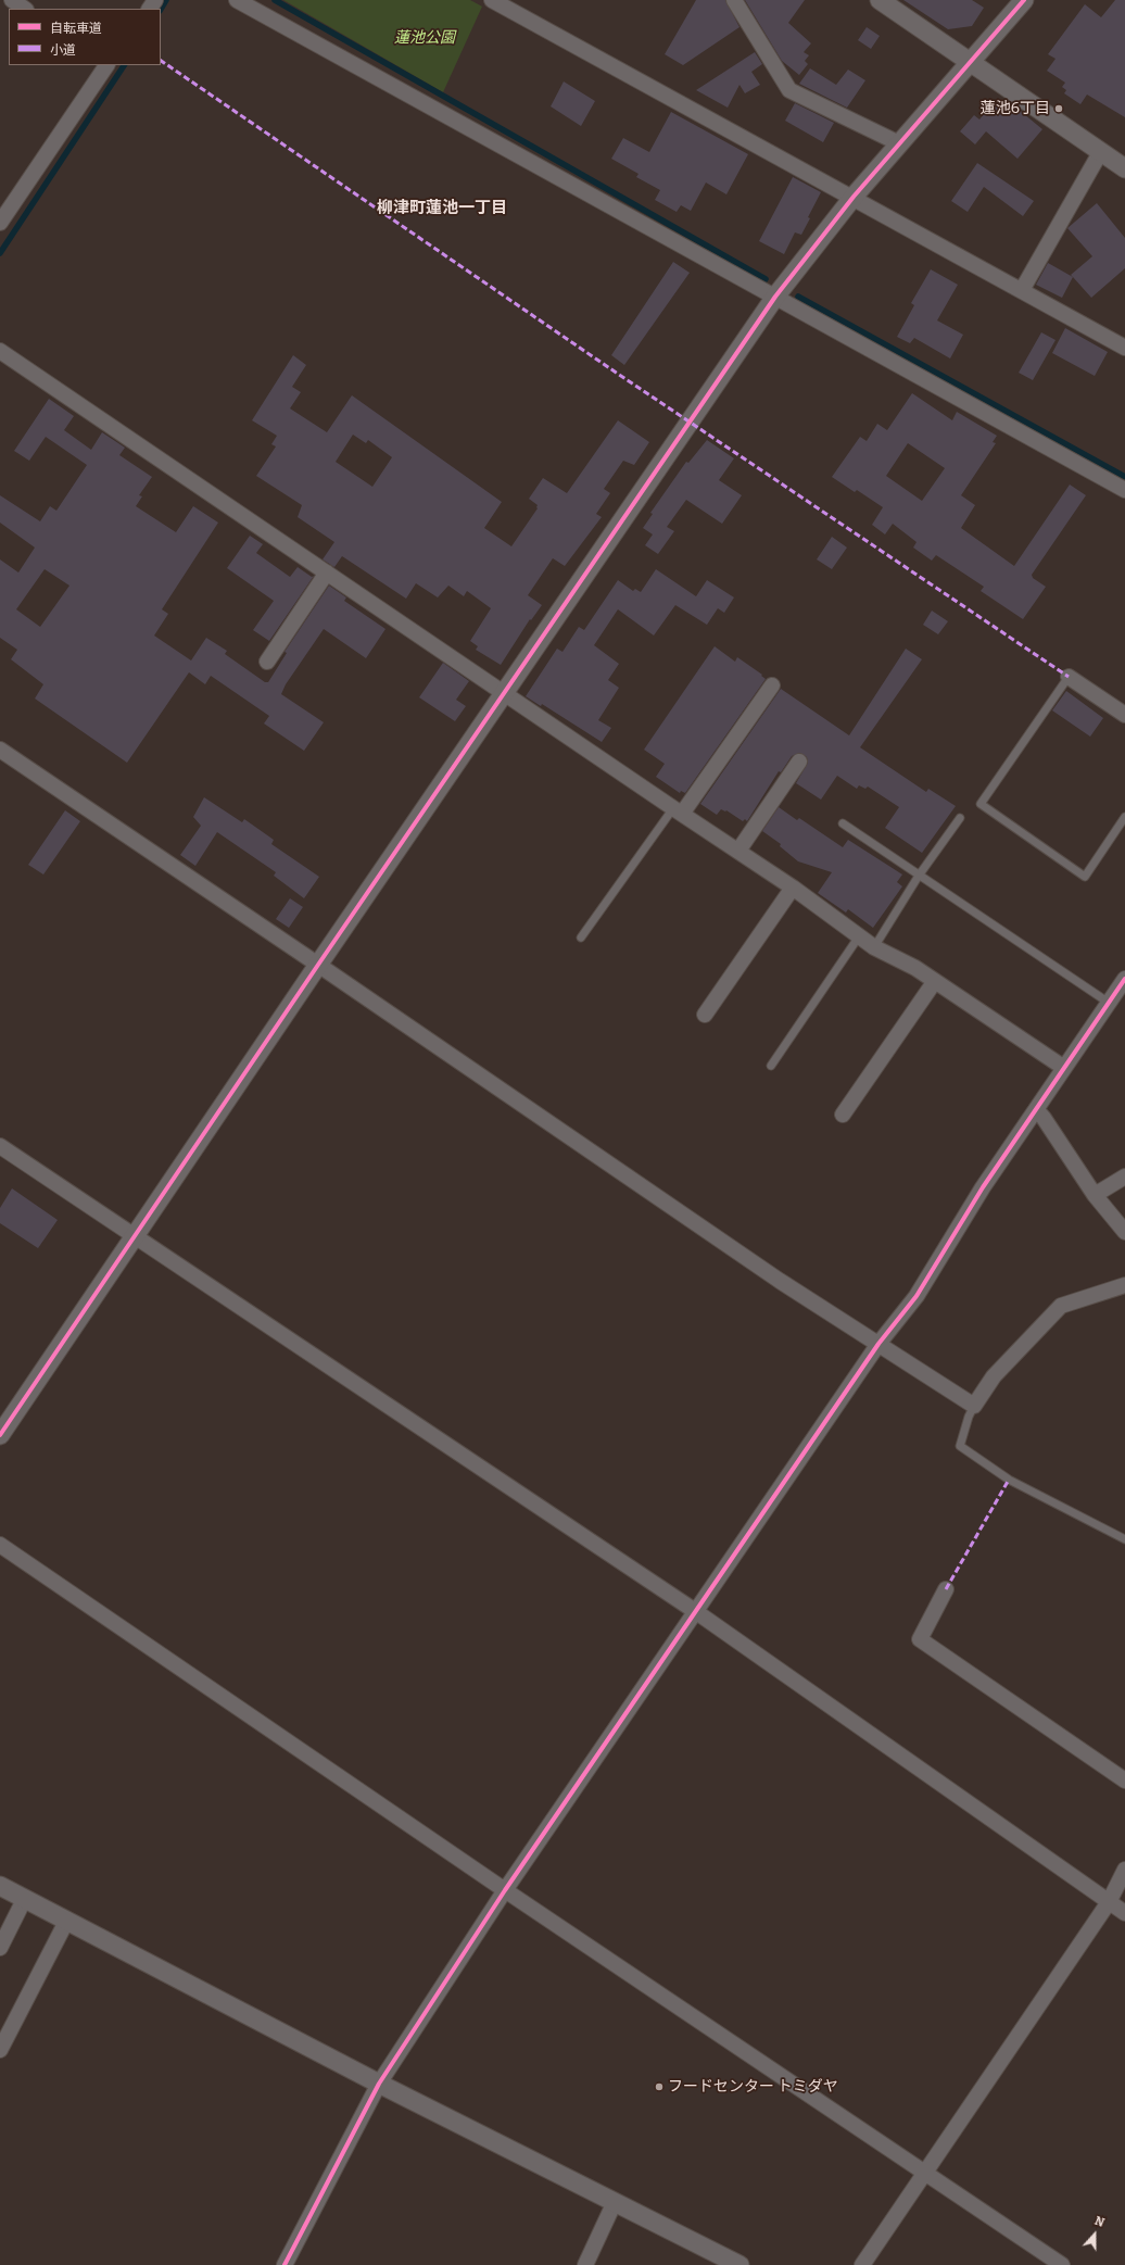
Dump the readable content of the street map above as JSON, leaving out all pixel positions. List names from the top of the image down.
{
  "districts": ["柳津町蓮池一丁目"],
  "parks": ["蓮池公園"],
  "places": ["蓮池6丁目", "フードセンター トミダヤ"],
  "legend": ["自転車道", "小道"],
  "north": "top"
}
